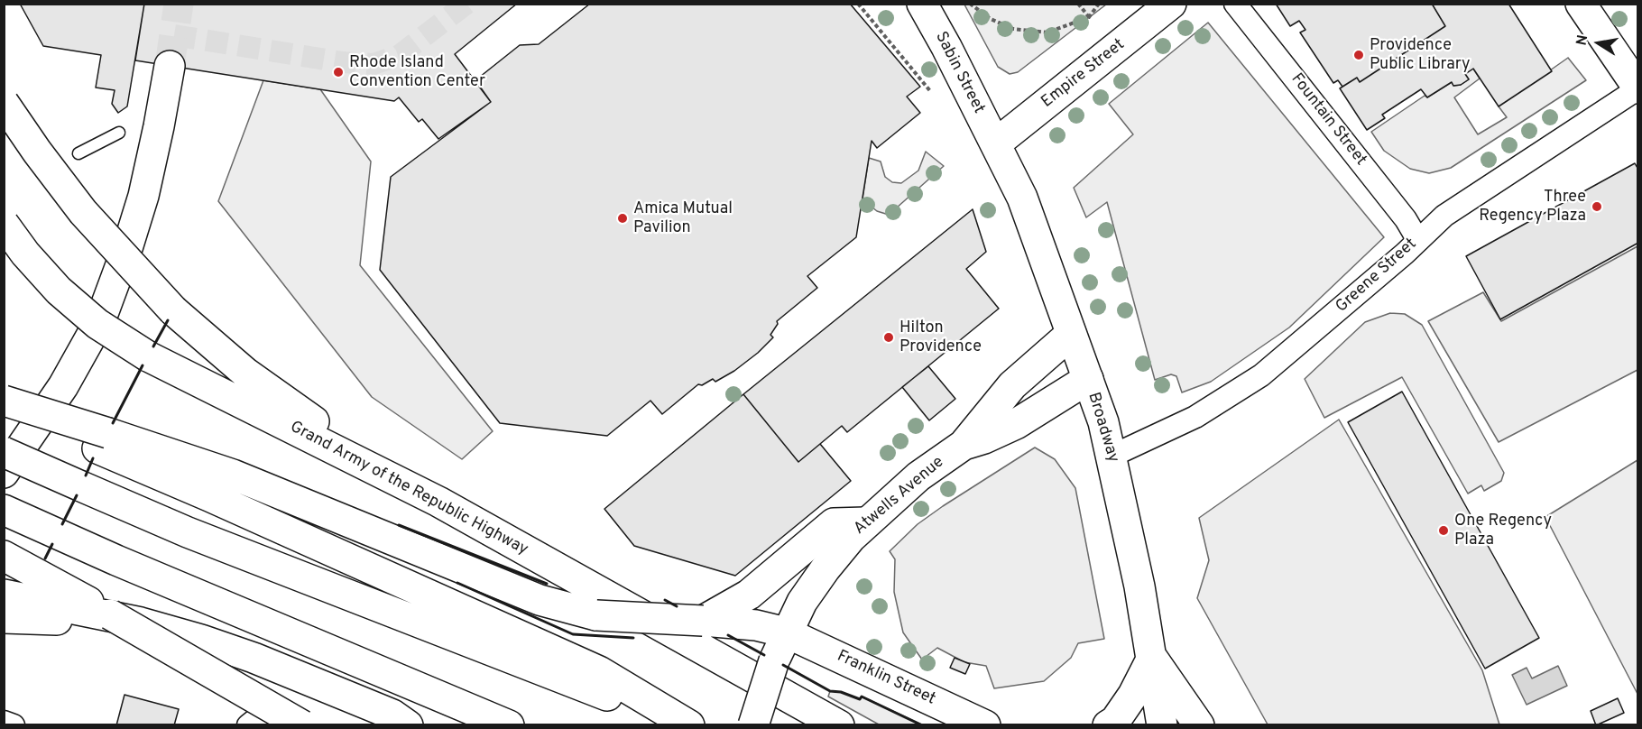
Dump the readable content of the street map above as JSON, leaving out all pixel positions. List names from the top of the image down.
{
  "streets": {
    "main road": [
      "Sabin Street",
      "Empire Street",
      "Broadway",
      "Grand Army of the Republic Highway",
      "Atwells Avenue",
      "Franklin Street"
    ],
    "street": ["Fountain Street", "Greene Street"]
  },
  "crossings": [
    ["Sabin Street", "Empire Street"],
    ["Sabin Street", "Broadway"],
    ["Empire Street", "Broadway"],
    ["Fountain Street", "Greene Street"],
    ["Greene Street", "Broadway"],
    ["Broadway", "Atwells Avenue"],
    ["Atwells Avenue", "Franklin Street"]
  ],
  "places": [
    "Providence Public Library",
    "Rhode Island Convention Center",
    "Three Regency Plaza",
    "Amica Mutual Pavilion",
    "Hilton Providence",
    "One Regency Plaza"
  ],
  "north": "left"
}
